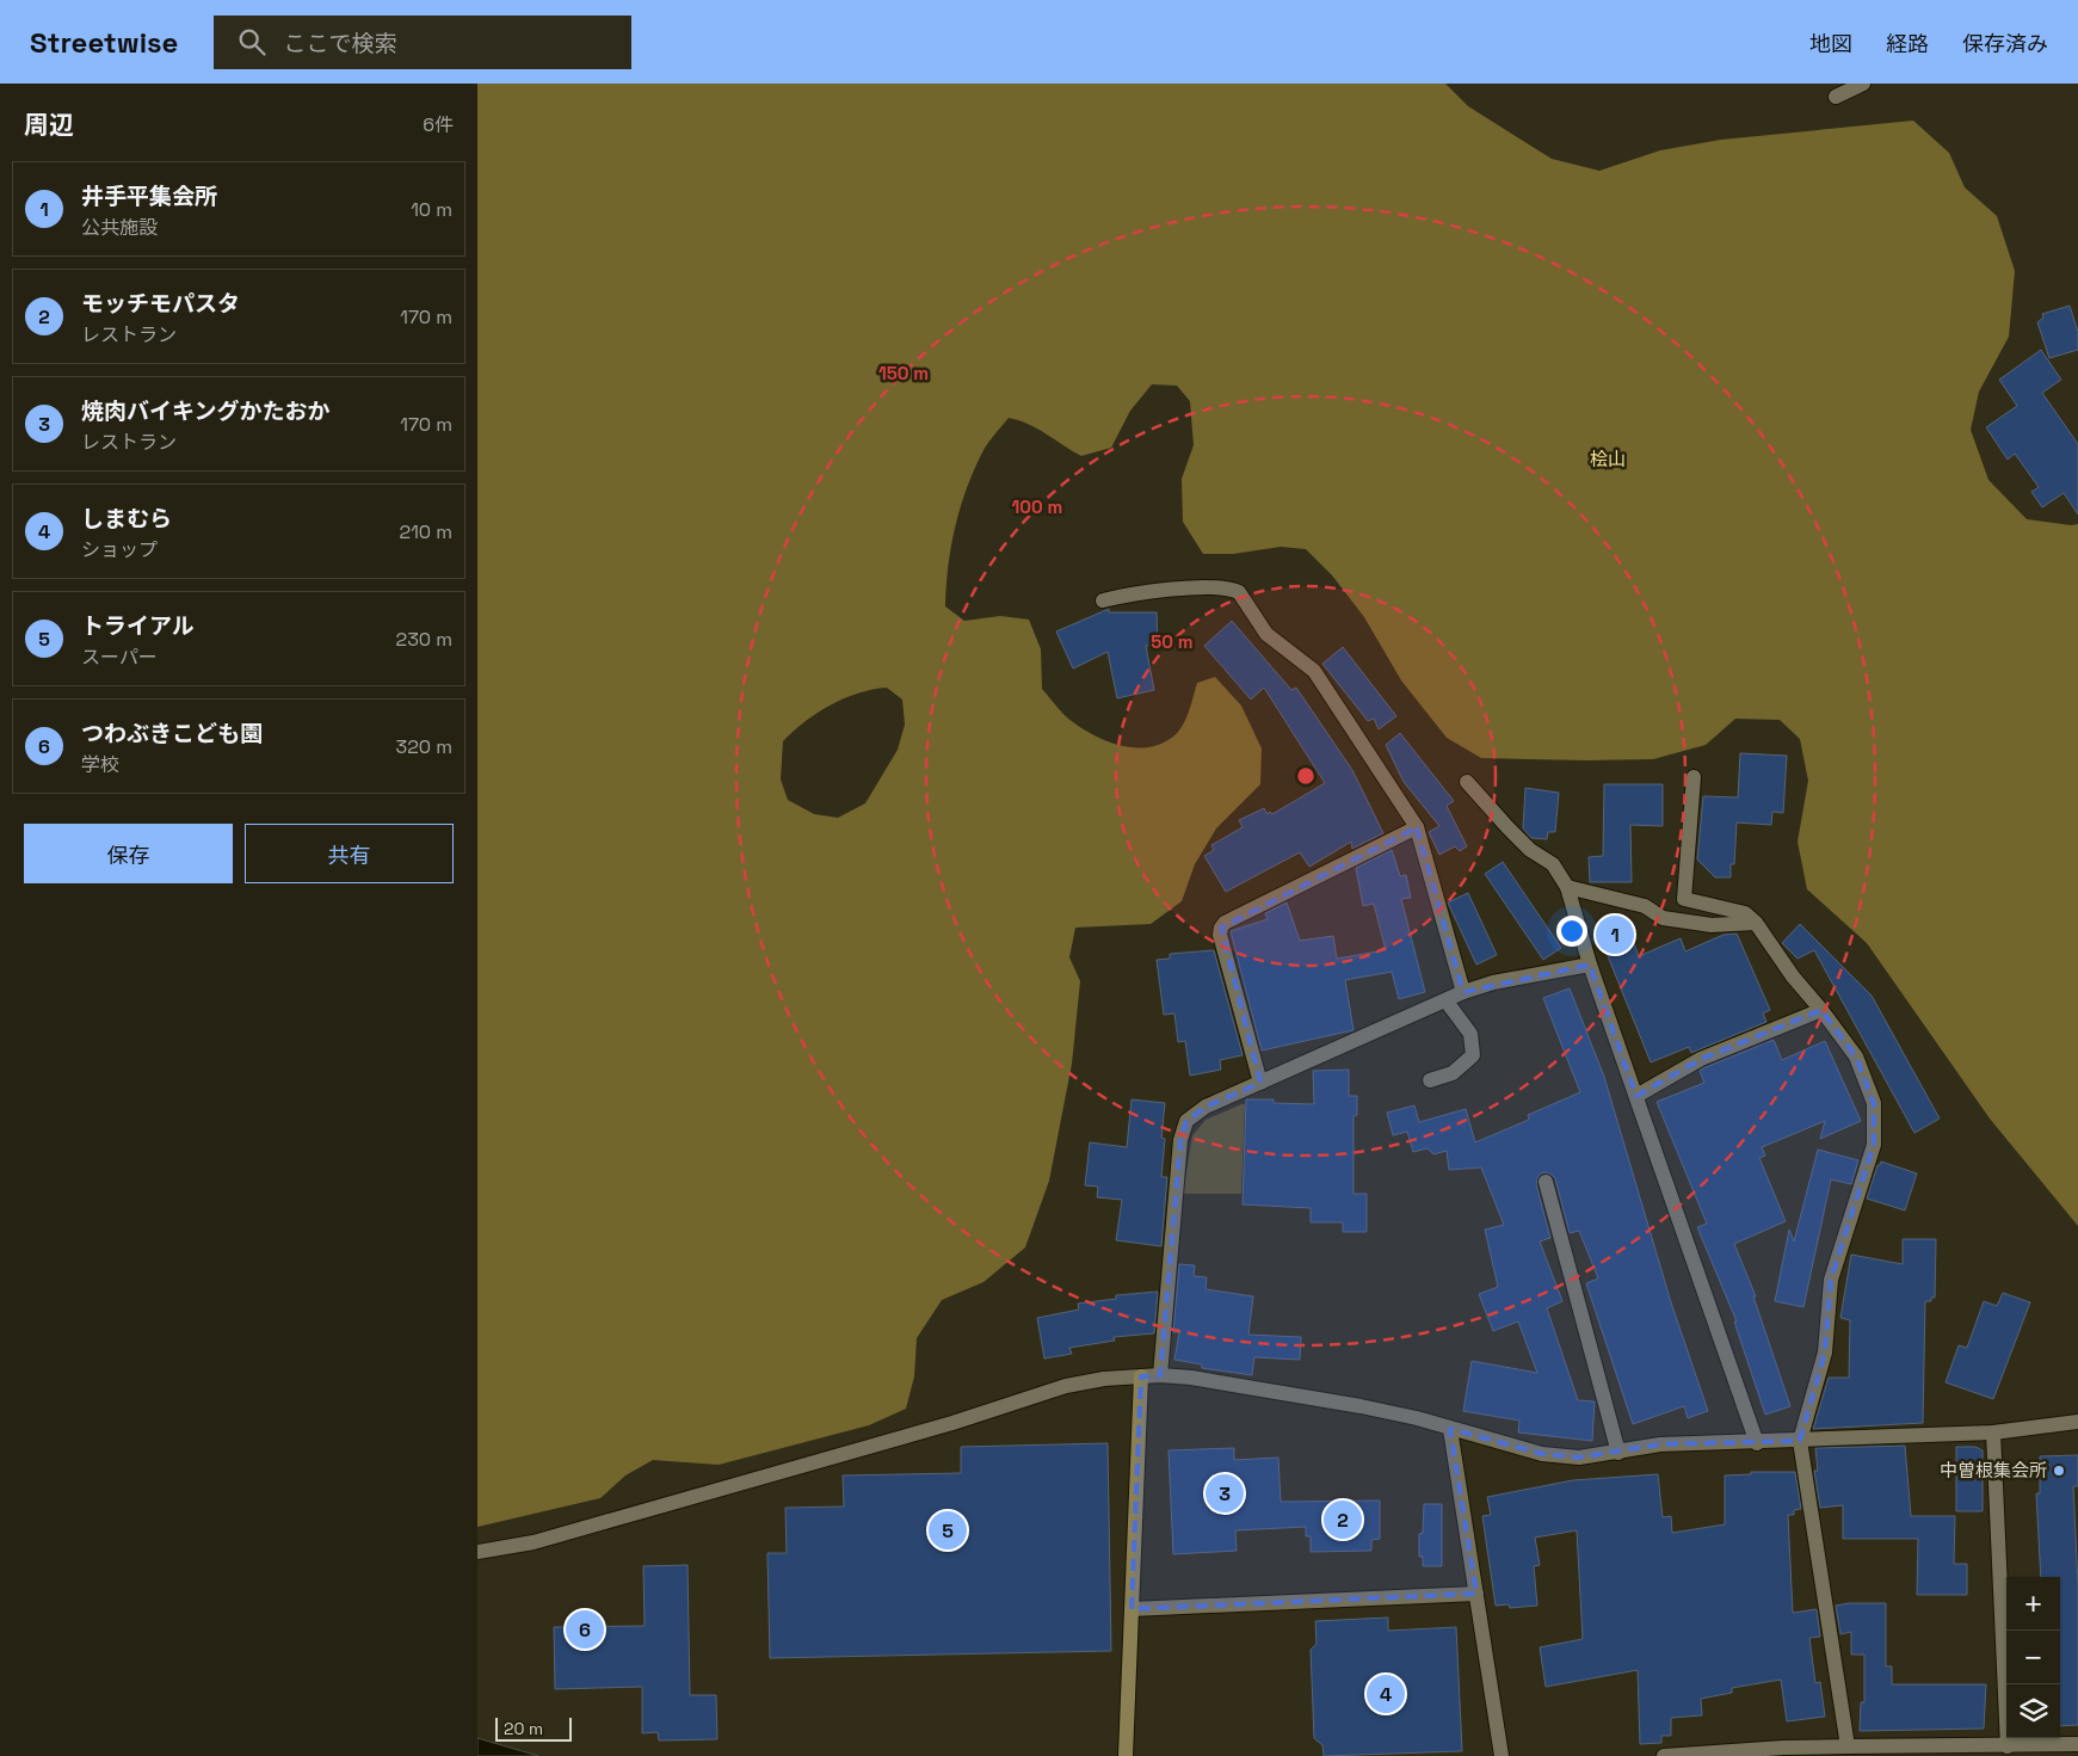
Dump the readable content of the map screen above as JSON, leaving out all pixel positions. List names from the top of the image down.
{
  "parks": ["桧山"],
  "places": ["中曽根集会所"],
  "scale_bar": "20 m",
  "page": {
    "header": "Streetwise",
    "search": "ここで検索",
    "nav": ["地図", "経路", "保存済み"],
    "heading": ["周辺", "6件"],
    "list": [
      {
        "mark": "1",
        "name": "井手平集会所",
        "note": "公共施設",
        "value": "10 m"
      },
      {
        "mark": "2",
        "name": "モッチモパスタ",
        "note": "レストラン",
        "value": "170 m"
      },
      {
        "mark": "3",
        "name": "焼肉バイキングかたおか",
        "note": "レストラン",
        "value": "170 m"
      },
      {
        "mark": "4",
        "name": "しまむら",
        "note": "ショップ",
        "value": "210 m"
      },
      {
        "mark": "5",
        "name": "トライアル",
        "note": "スーパー",
        "value": "230 m"
      },
      {
        "mark": "6",
        "name": "つわぶきこども園",
        "note": "学校",
        "value": "320 m"
      }
    ],
    "buttons": ["保存", "共有"],
    "pins": [
      "1",
      "3",
      "2",
      "5",
      "6",
      "4"
    ],
    "map_buttons": ["+", "−"],
    "scale": "20 m"
  },
  "rings": ["150 m", "100 m", "50 m"]
}
